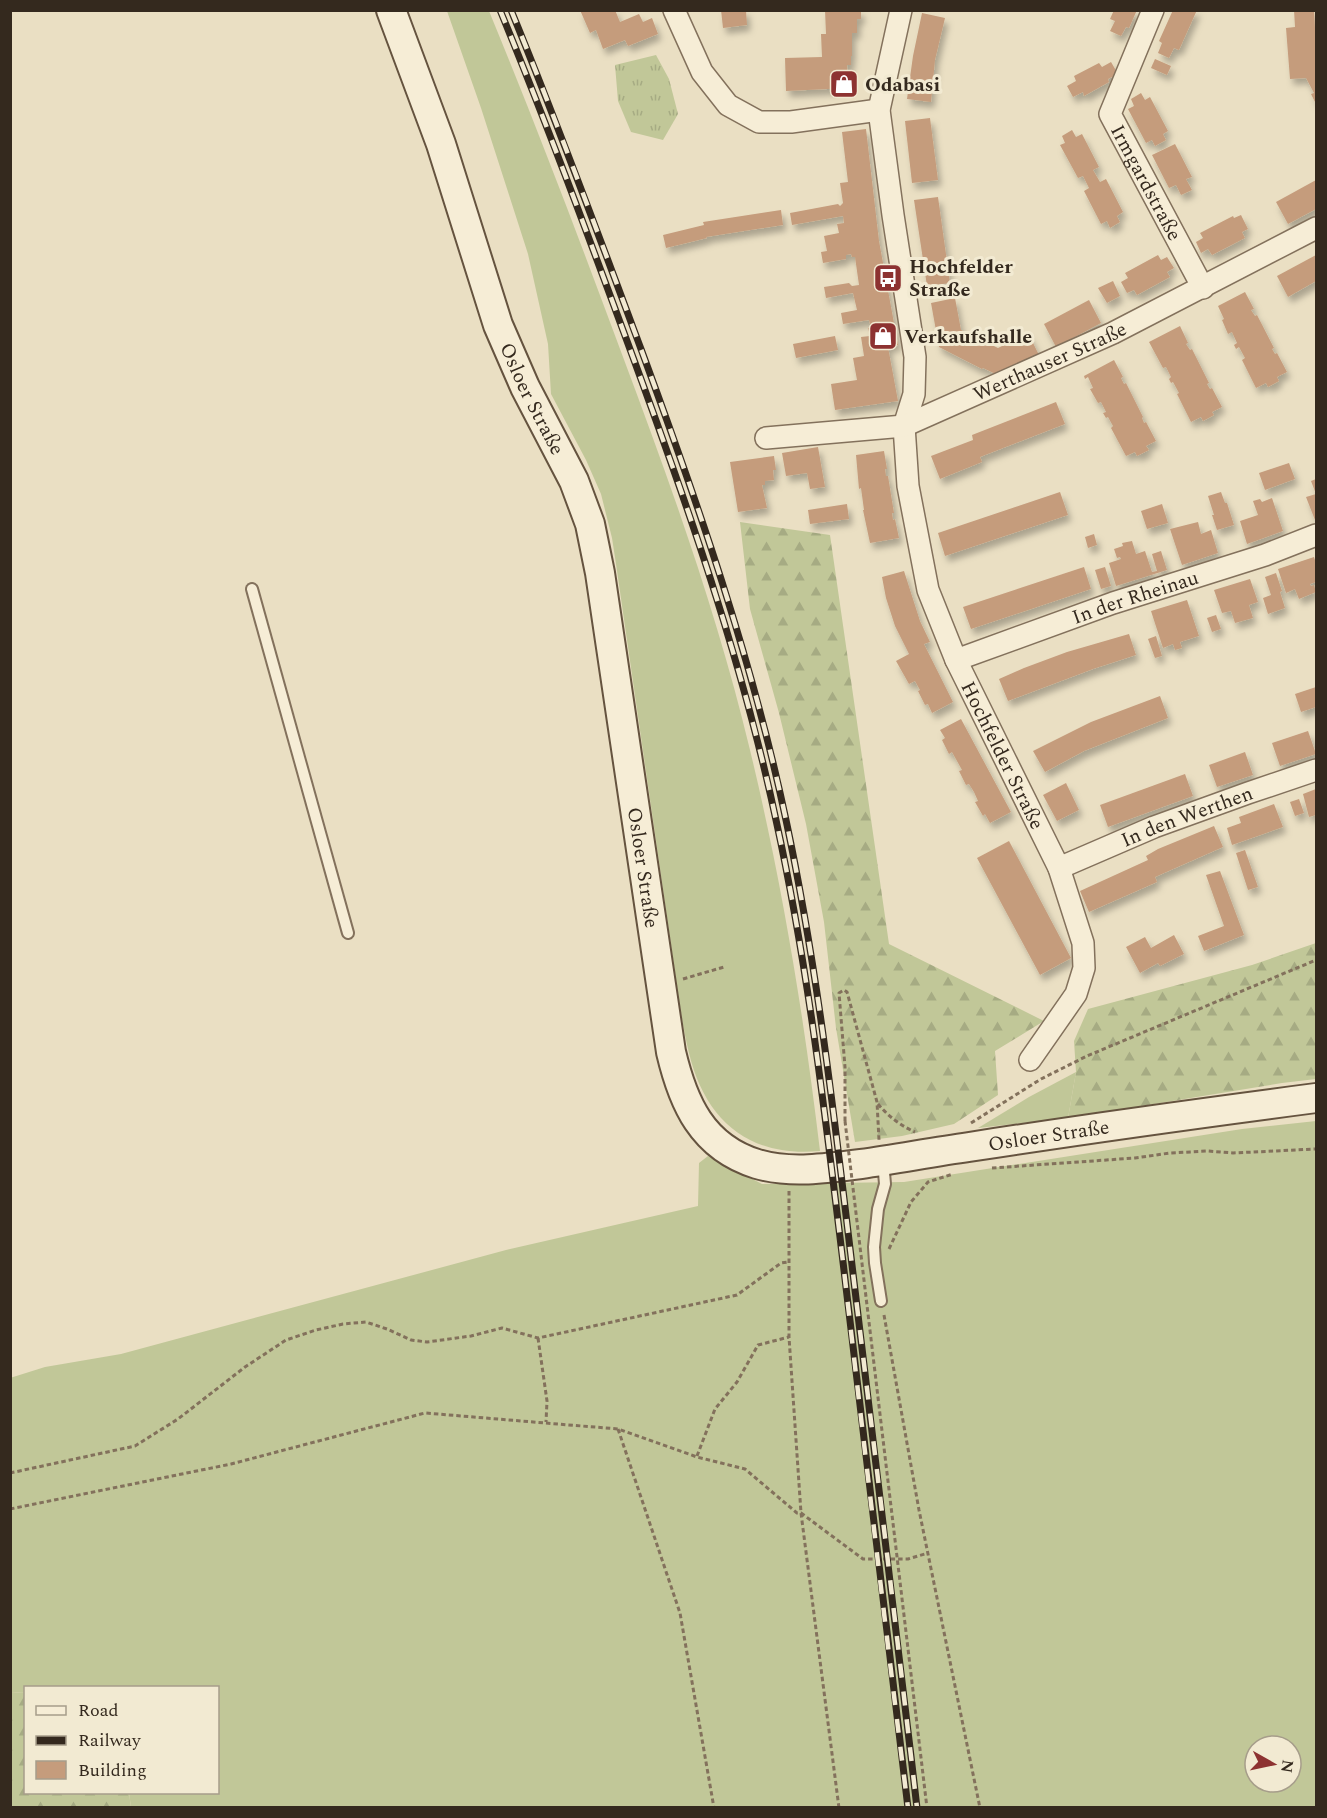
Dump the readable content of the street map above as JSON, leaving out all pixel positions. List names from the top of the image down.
{
  "streets": {
    "main road": ["Osloer Straße"],
    "street": [
      "Irmgardstraße",
      "Werthauser Straße",
      "In der Rheinau",
      "Hochfelder Straße",
      "In den Werthen"
    ]
  },
  "crossings": [
    ["Irmgardstraße", "Werthauser Straße"],
    ["Werthauser Straße", "Hochfelder Straße"],
    ["In der Rheinau", "Hochfelder Straße"],
    ["Hochfelder Straße", "In den Werthen"]
  ],
  "places": {
    "shop": ["Odabasi", "Verkaufshalle"],
    "bus stop": ["Hochfelder Straße"]
  },
  "legend": ["Road", "Railway", "Building"],
  "north": "right"
}
